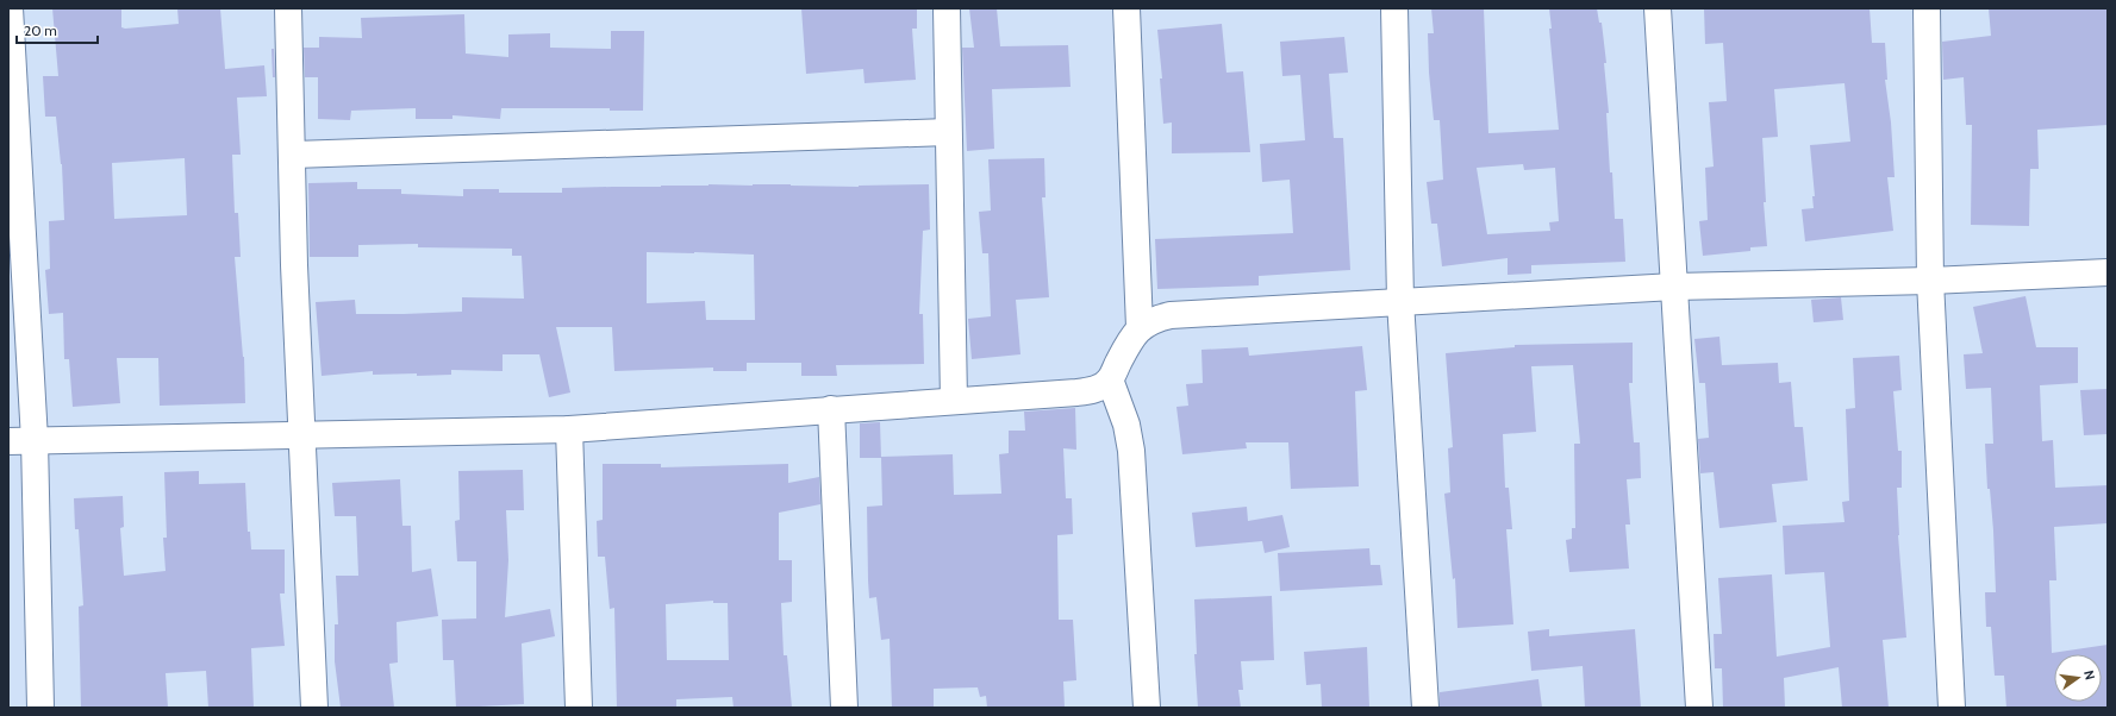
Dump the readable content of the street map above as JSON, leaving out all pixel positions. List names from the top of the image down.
{
  "scale_bar": "20 m",
  "north": "right"
}
